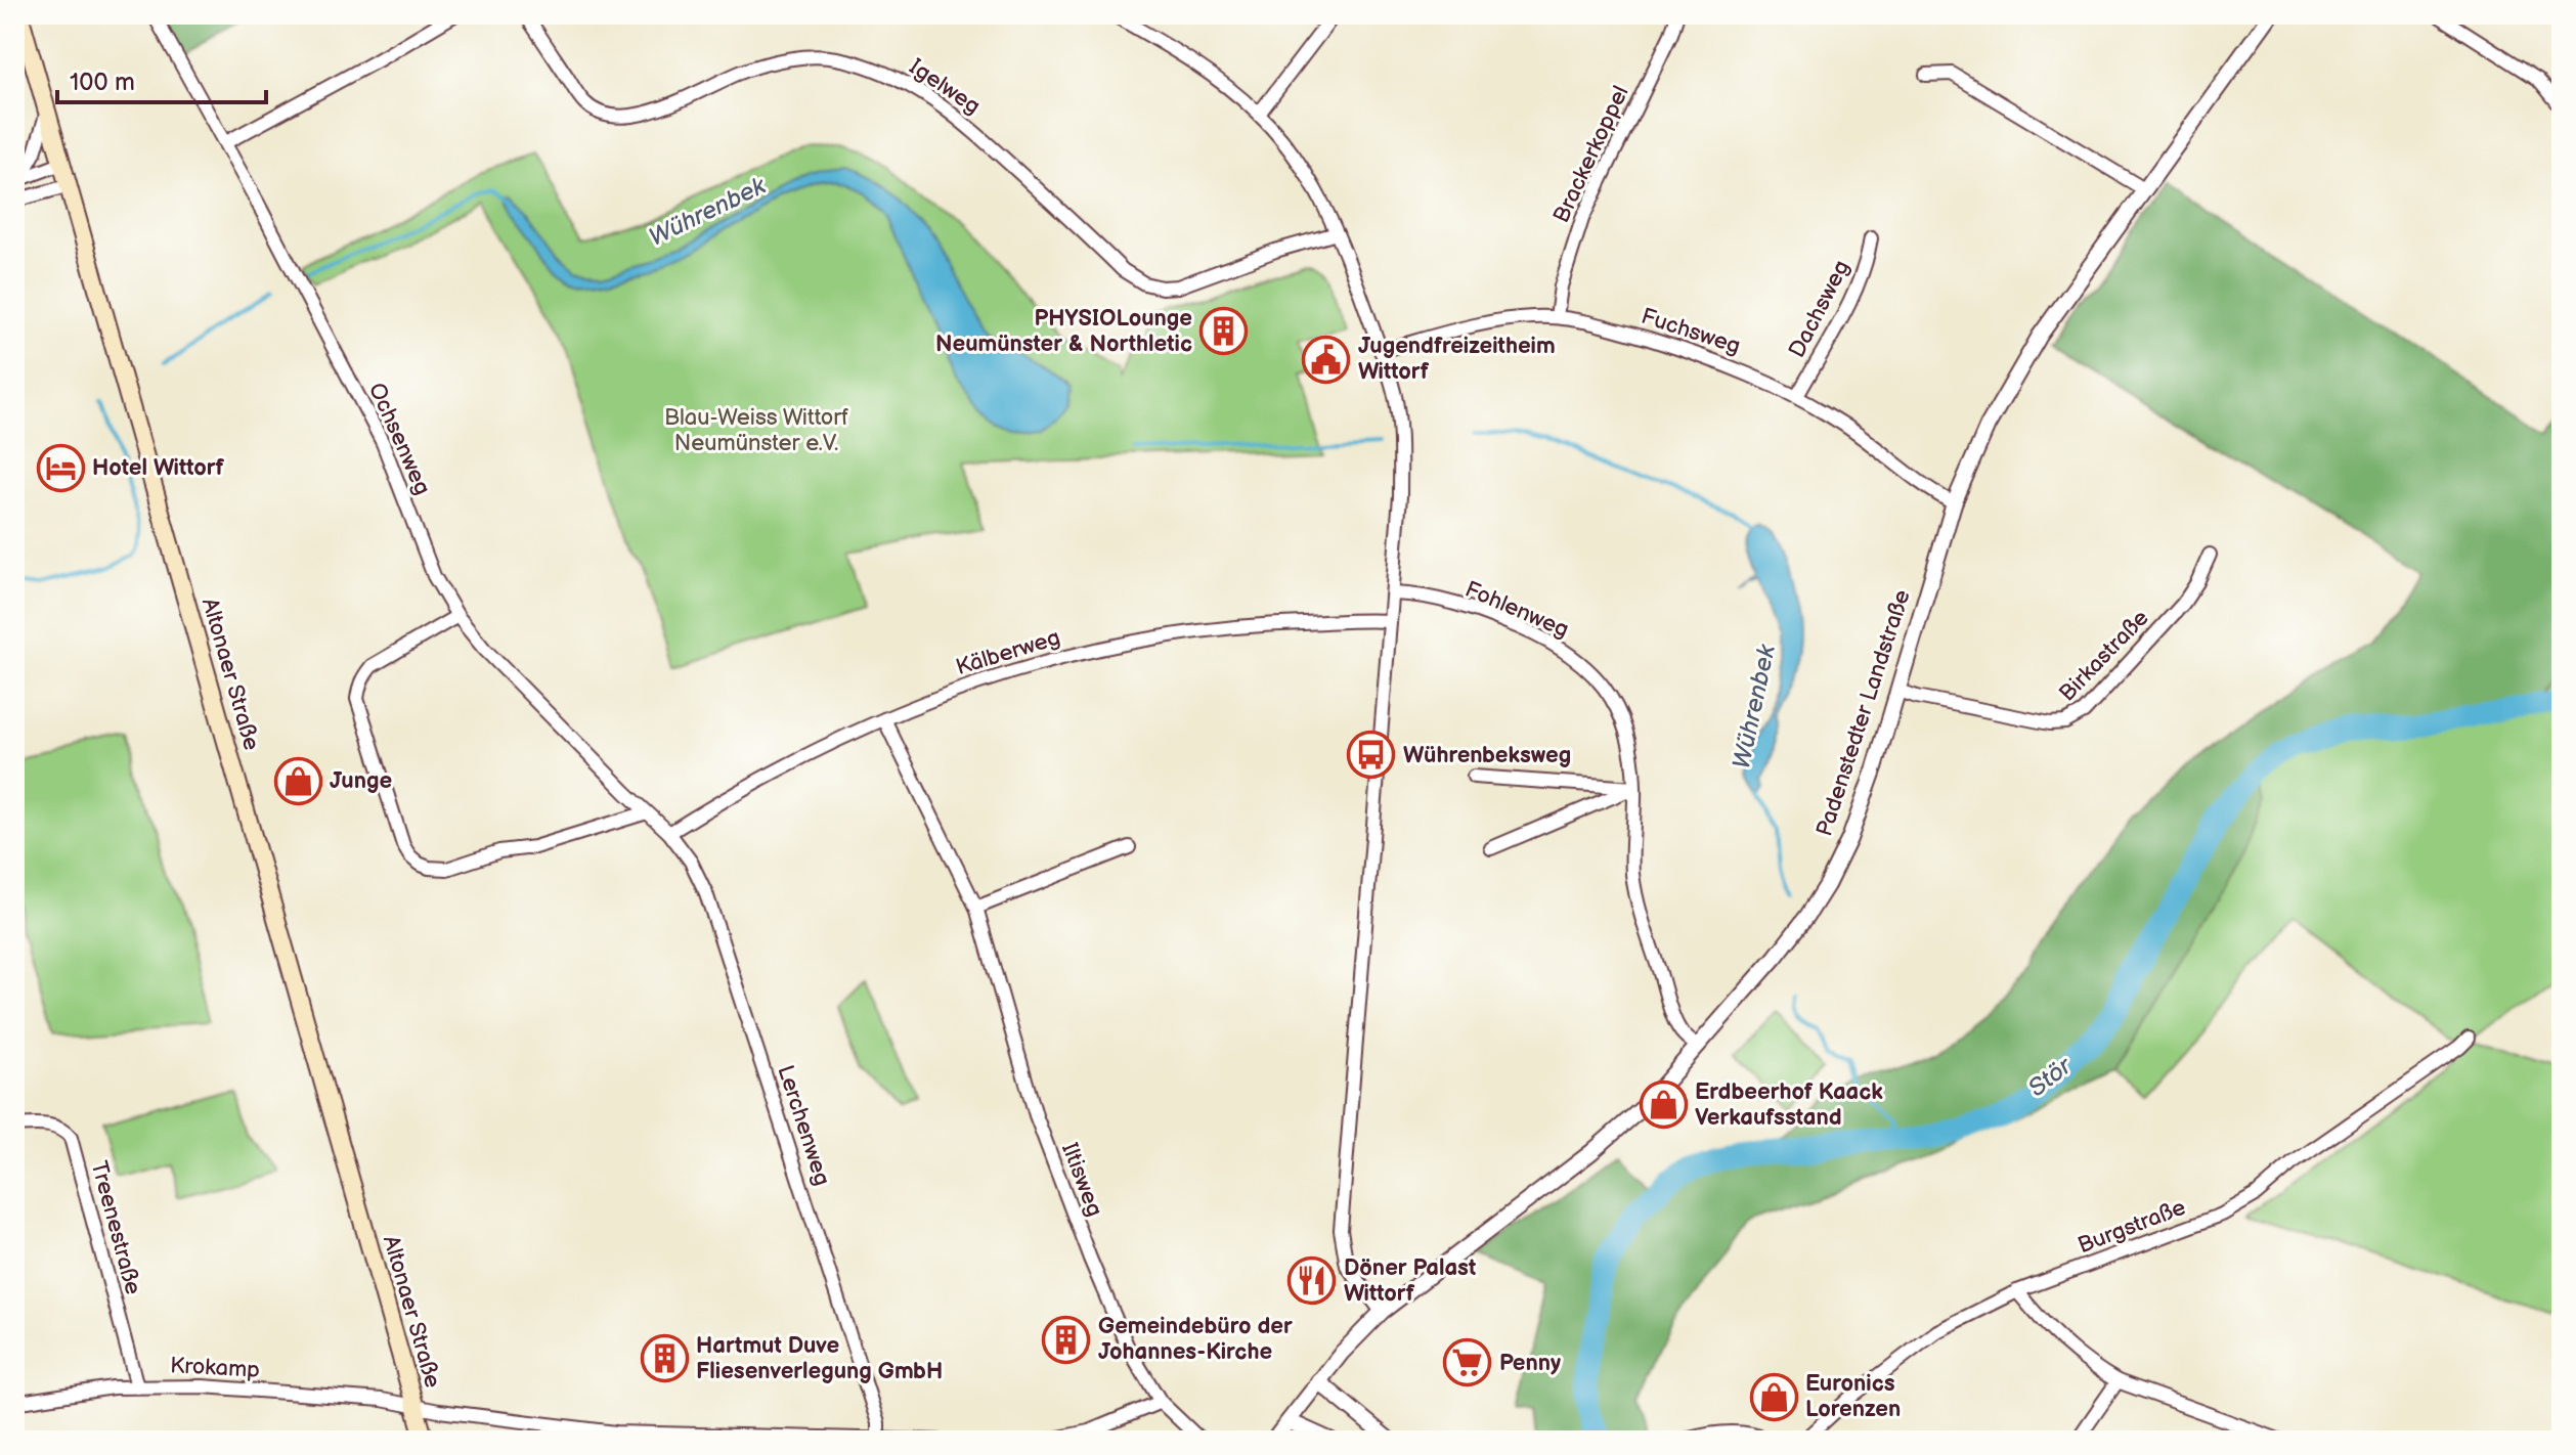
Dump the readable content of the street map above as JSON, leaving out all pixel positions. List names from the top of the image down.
{
  "streets": {
    "main road": ["Altonaer Straße"],
    "street": [
      "Igelweg",
      "Brackerkoppel",
      "Dachsweg",
      "Fuchsweg",
      "Ochsenweg",
      "Fohlenweg",
      "Kälberweg",
      "Birkastraße",
      "Padenstedter Landstraße",
      "Lerchenweg",
      "Iltisweg",
      "Burgstraße",
      "Treenestraße",
      "Krokamp"
    ]
  },
  "crossings": [
    ["Brackerkoppel", "Fuchsweg"],
    ["Dachsweg", "Fuchsweg"],
    ["Fuchsweg", "Padenstedter Landstraße"],
    ["Ochsenweg", "Kälberweg"],
    ["Ochsenweg", "Lerchenweg"],
    ["Fohlenweg", "Padenstedter Landstraße"],
    ["Kälberweg", "Lerchenweg"],
    ["Kälberweg", "Iltisweg"],
    ["Birkastraße", "Padenstedter Landstraße"],
    ["Altonaer Straße", "Krokamp"],
    ["Lerchenweg", "Krokamp"],
    ["Treenestraße", "Krokamp"]
  ],
  "water": ["Wührenbek", "Stör"],
  "parks": ["Blau-Weiss Wittorf Neumünster e.V."],
  "places": {
    "building": ["PHYSIOLounge Neumünster & Northletic", "Gemeindebüro der Johannes-Kirche", "Hartmut Duve Fliesenverlegung GmbH"],
    "public building": ["Jugendfreizeitheim Wittorf"],
    "hotel": ["Hotel Wittorf"],
    "bus stop": ["Wührenbeksweg"],
    "shop": ["Junge", "Erdbeerhof Kaack Verkaufsstand", "Euronics Lorenzen"],
    "restaurant": ["Döner Palast Wittorf"],
    "supermarket": ["Penny"]
  },
  "scale_bar": "100 m"
}
